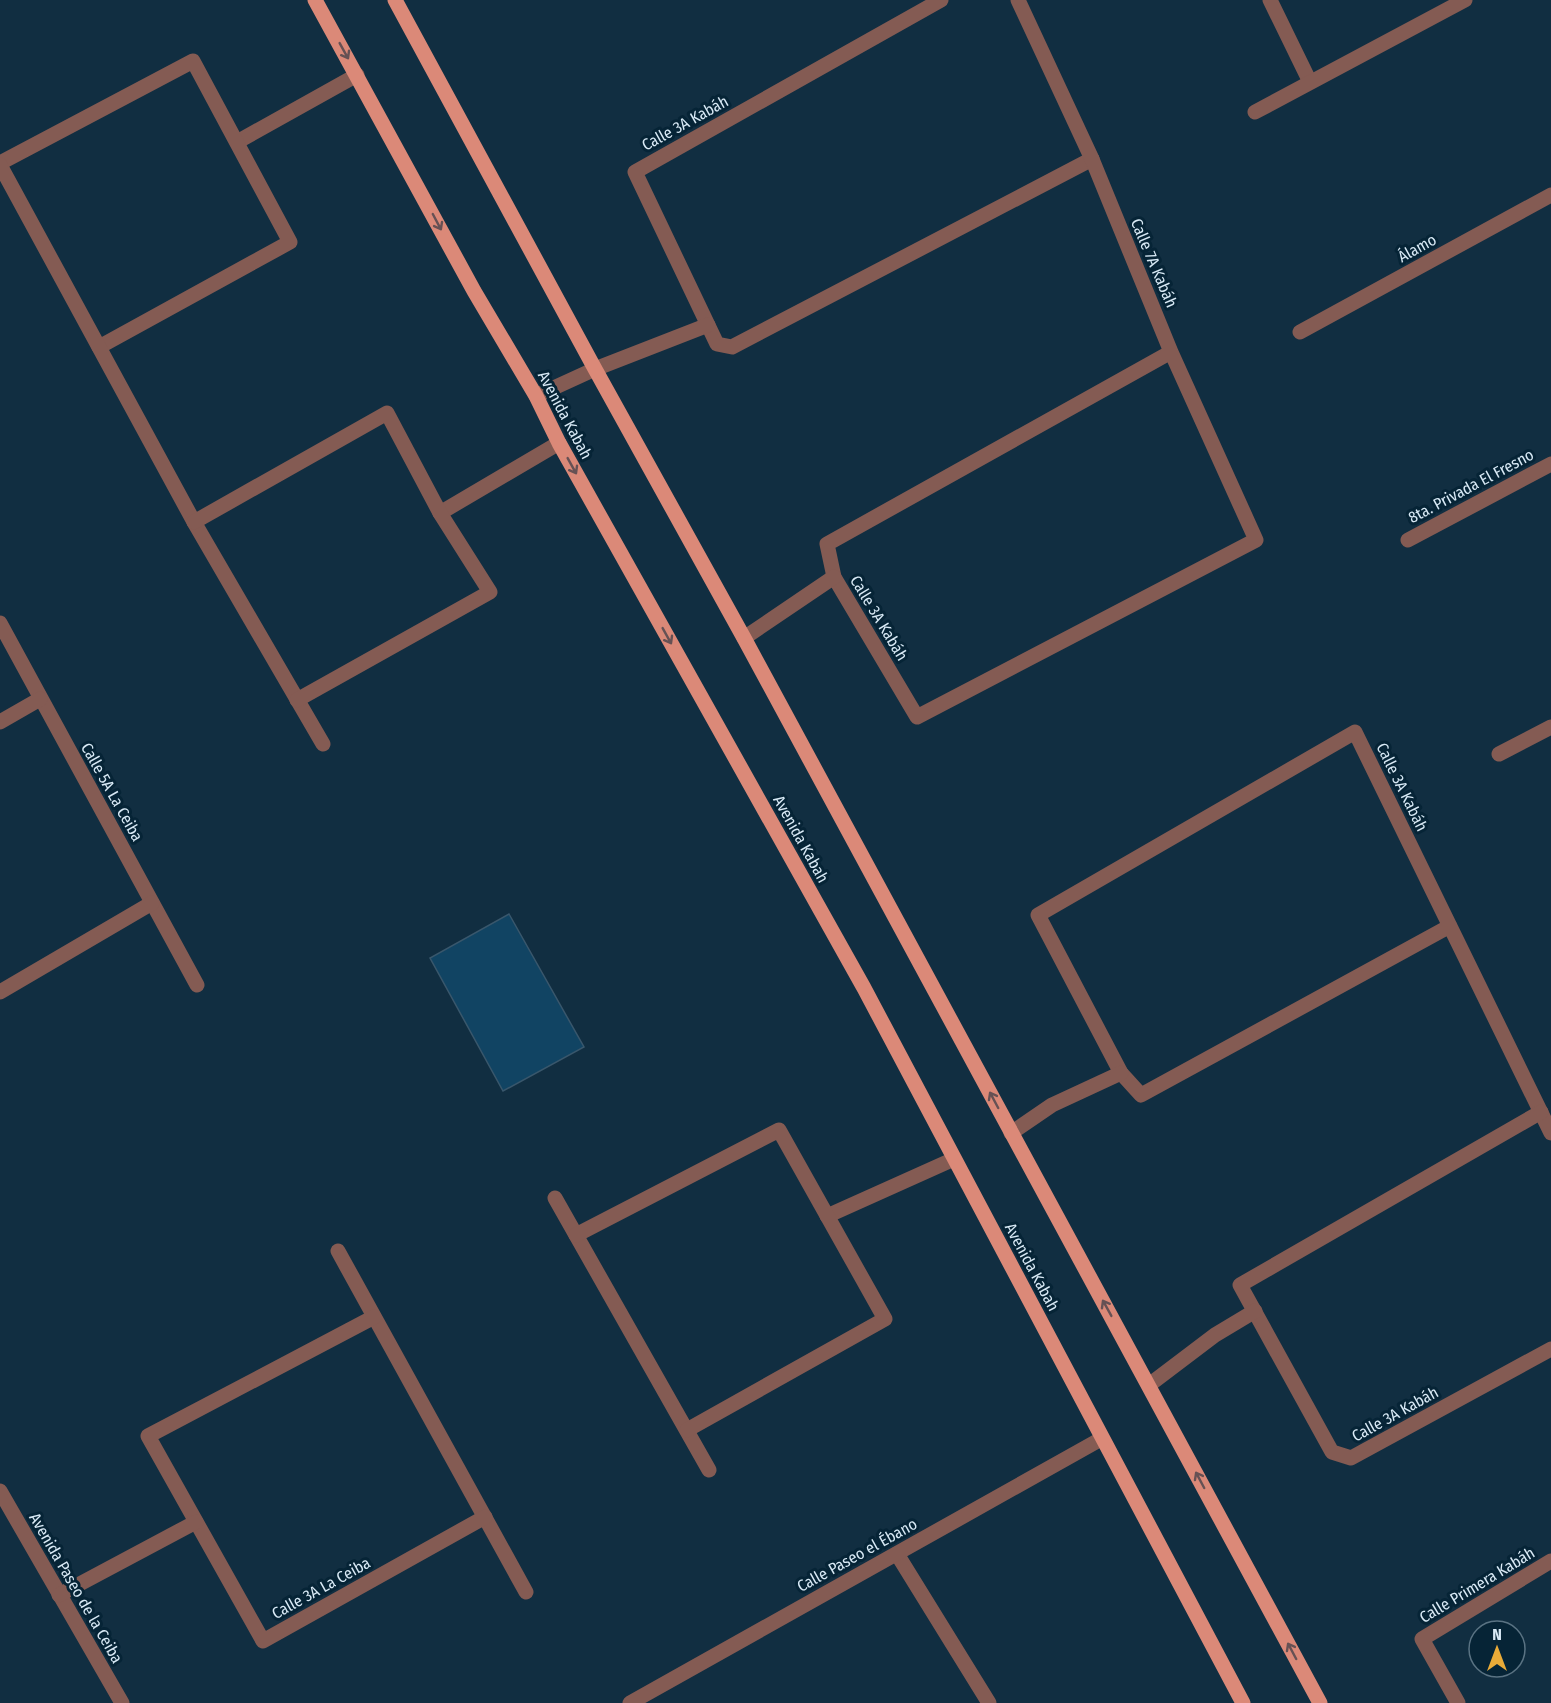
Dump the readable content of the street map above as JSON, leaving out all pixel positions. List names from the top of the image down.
{
  "streets": {
    "main road": ["Avenida Kabah"],
    "street": [
      "Calle 3A Kabáh",
      "Álamo",
      "Calle 7A Kabáh",
      "8ta. Privada El Fresno",
      "Calle 5A La Ceiba",
      "Calle Paseo el Ébano",
      "Calle Primera Kabáh",
      "Avenida Paseo de la Ceiba",
      "Calle 3A La Ceiba"
    ]
  },
  "crossings": [
    ["Calle 3A Kabáh", "Calle 7A Kabáh"],
    ["Avenida Kabah", "Calle Paseo el Ébano"]
  ],
  "north": "top"
}
